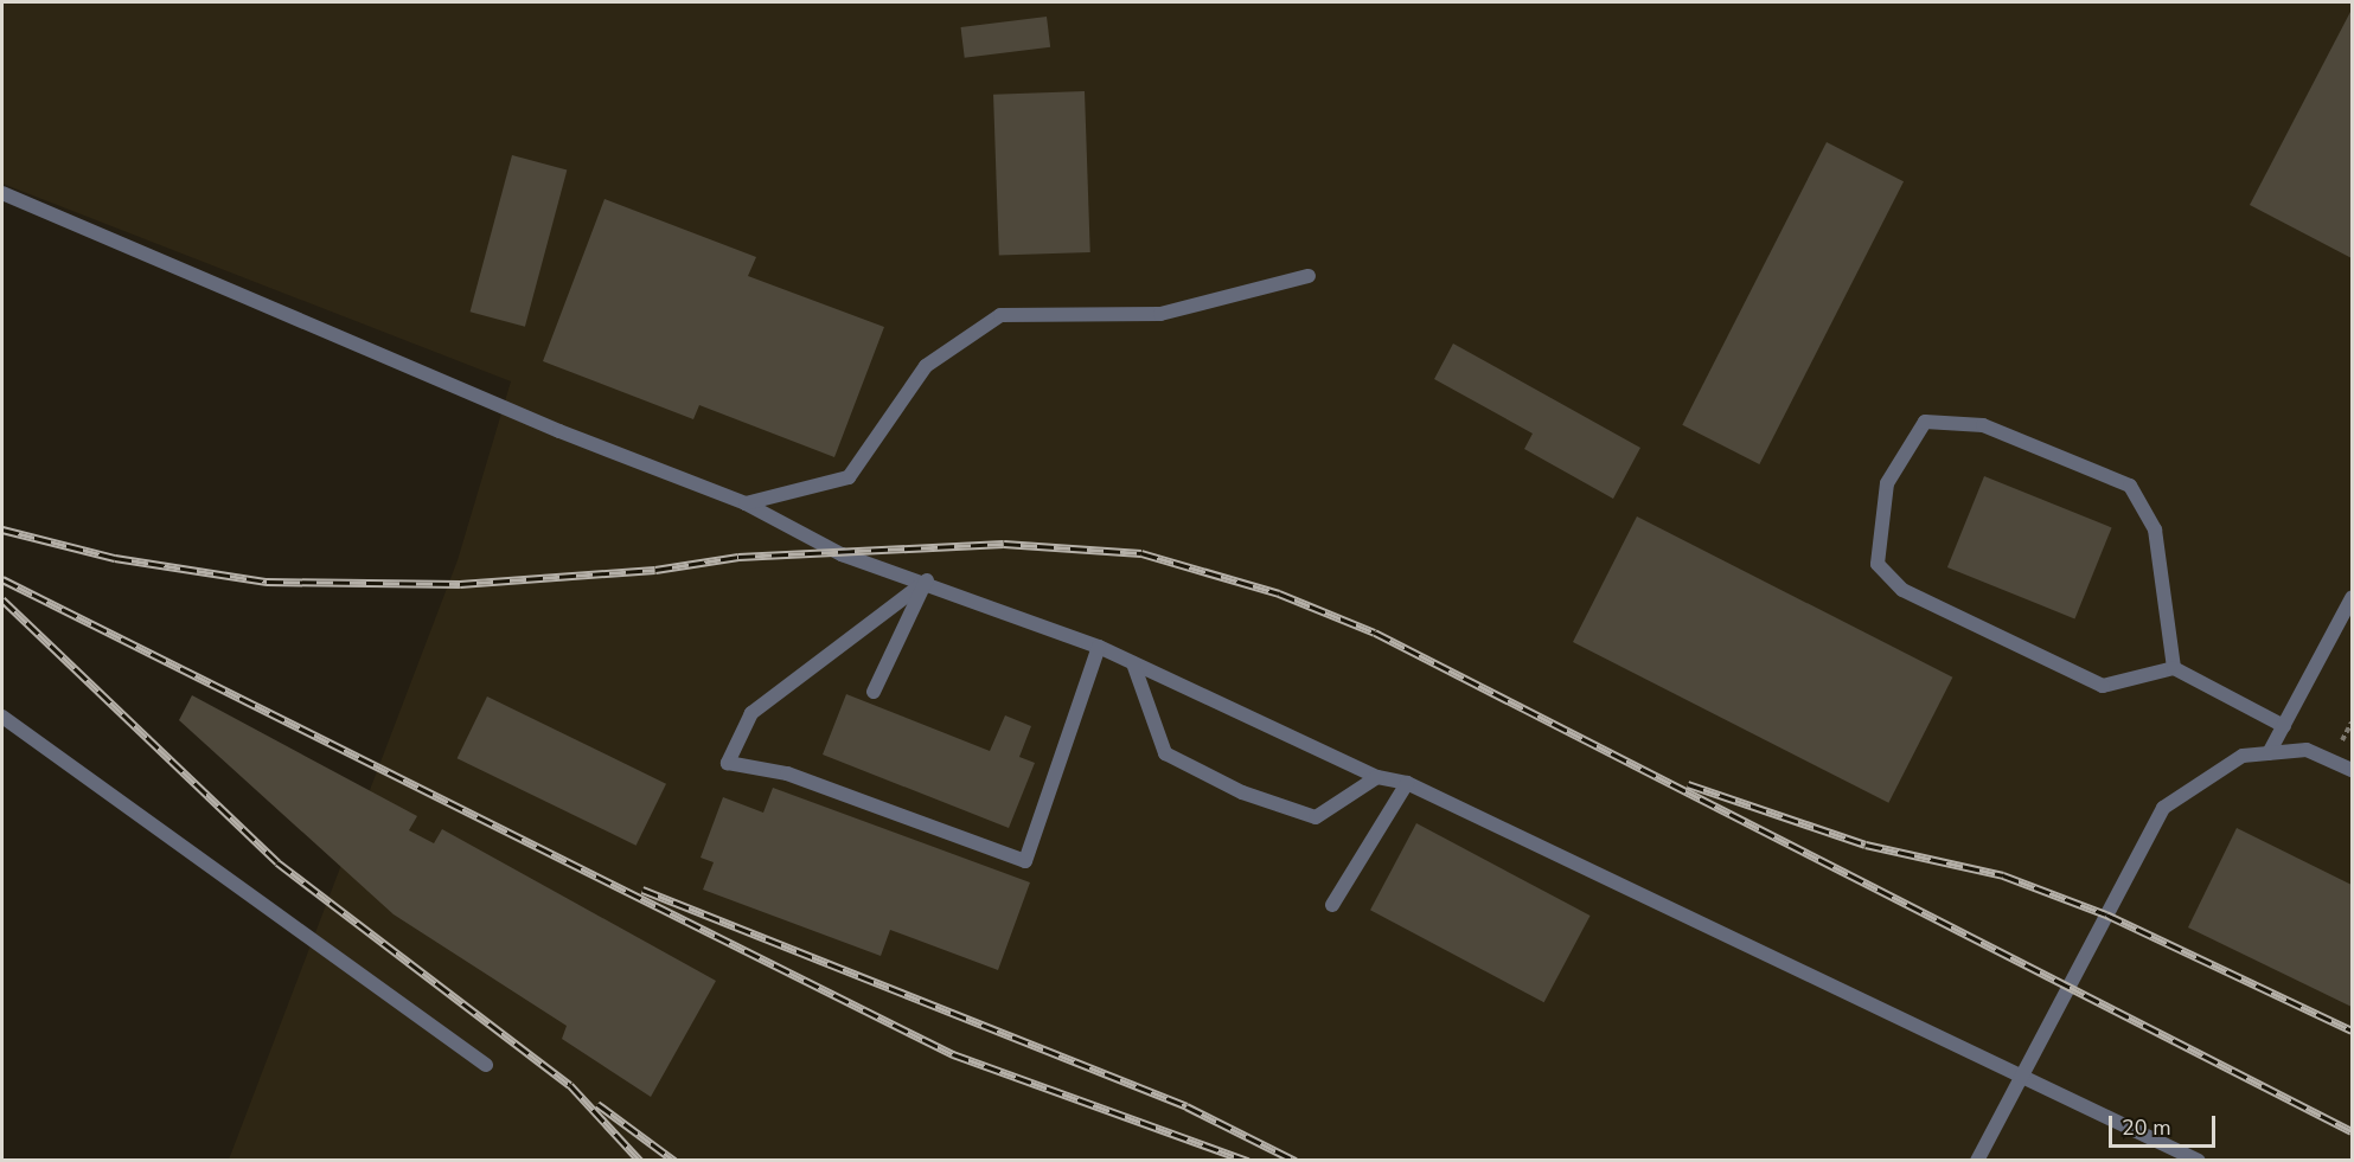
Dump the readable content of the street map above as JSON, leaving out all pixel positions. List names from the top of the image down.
{
  "scale_bar": "20 m"
}
